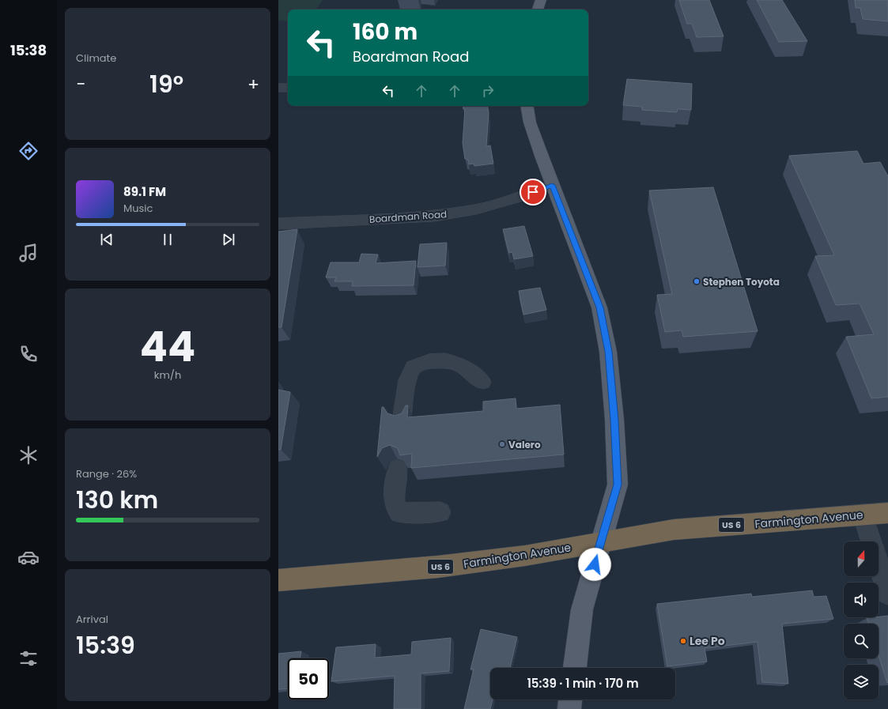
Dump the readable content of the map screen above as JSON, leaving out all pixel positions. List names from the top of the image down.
{
  "streets": {
    "highway": ["Farmington Avenue", "US 6"],
    "street": ["Boardman Road"]
  },
  "places": ["Stephen Toyota", "Valero", "Lee Po"],
  "north": "top",
  "page": {
    "tabs": "15:38",
    "tile": [
      "Climate",
      ["44", "km/h"],
      ["Range · 26%", "130 km"],
      ["Arrival", "15:39"]
    ],
    "turn": ["160 m", "Boardman Road"],
    "heat": ["−", "19°", "+"],
    "song": ["89.1 FM", "Music"],
    "limit": "50",
    "trip": "15:39 · 1 min · 170 m"
  }
}
